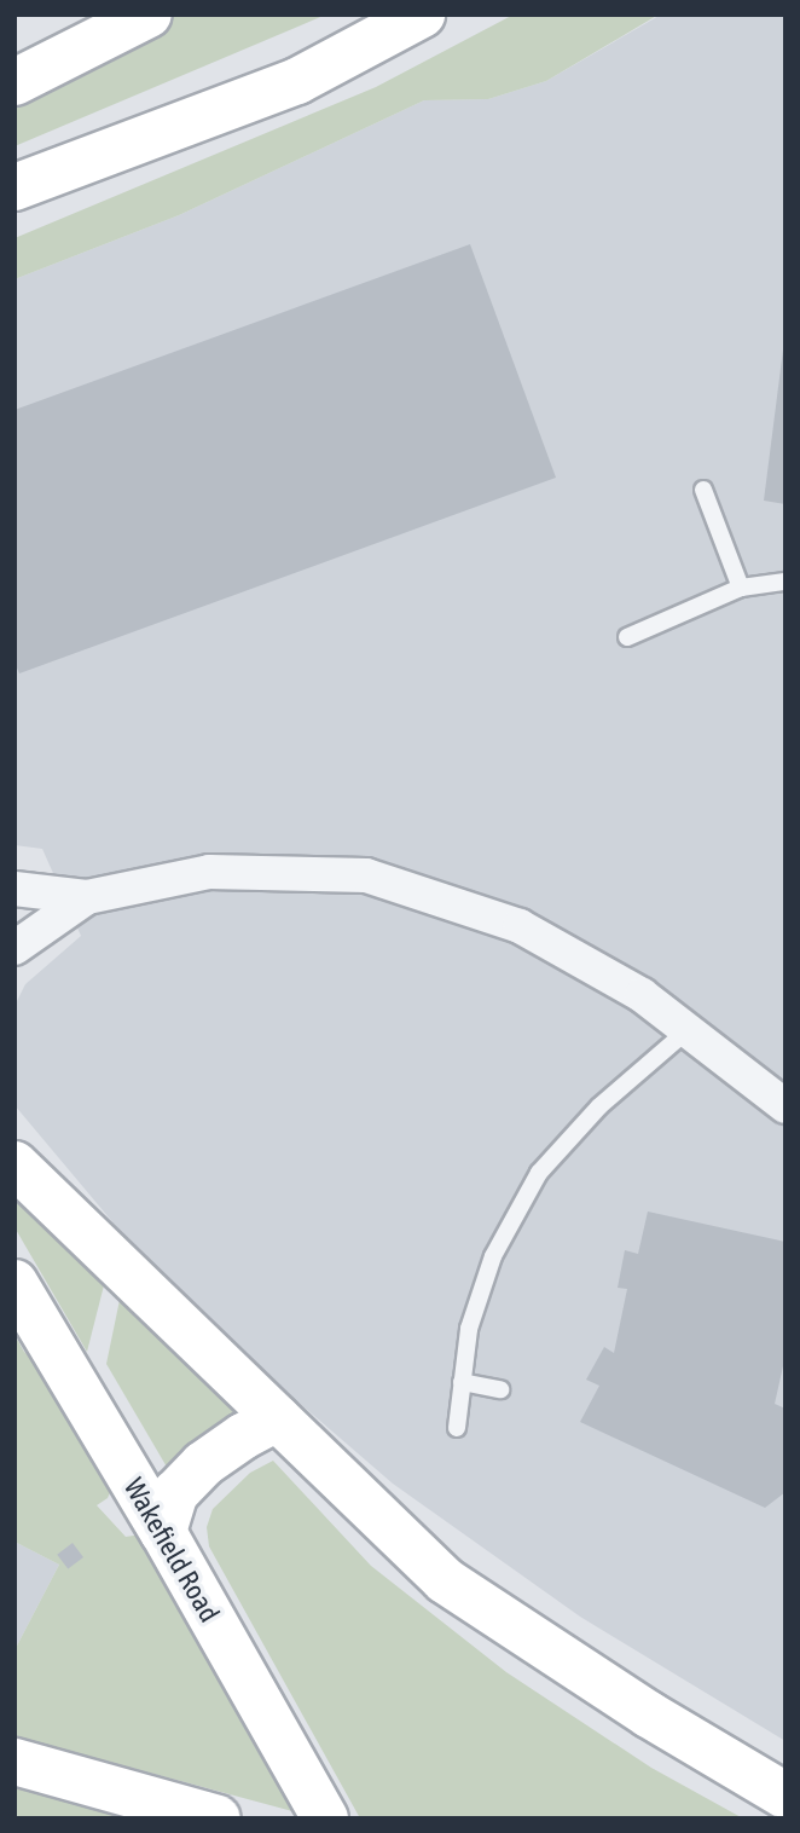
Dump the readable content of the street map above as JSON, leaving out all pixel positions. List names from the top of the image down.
{
  "streets": {
    "main road": ["Wakefield Road"]
  }
}
